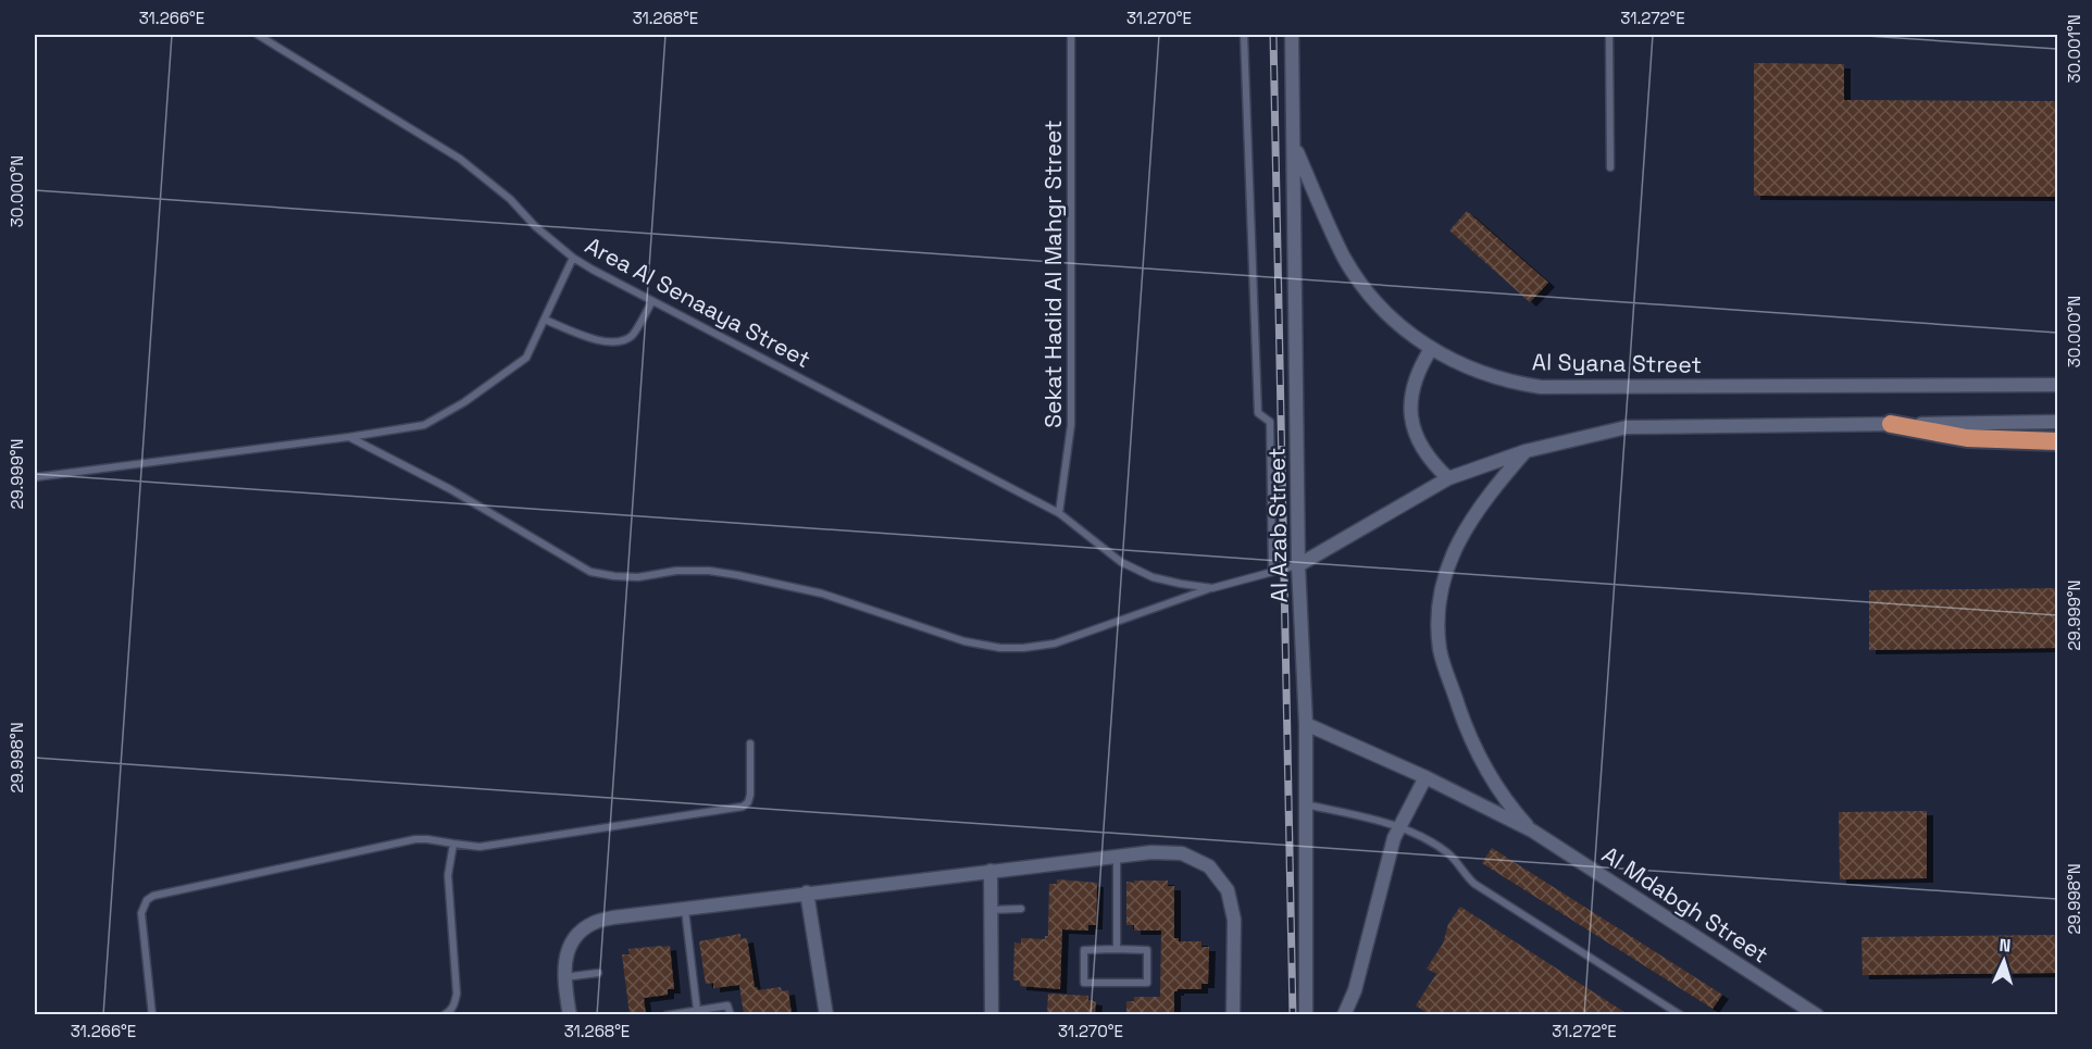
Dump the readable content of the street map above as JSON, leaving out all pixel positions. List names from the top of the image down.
{
  "streets": {
    "street": ["Al Syana Street", "Al Azab Street", "Al Mdabgh Street"],
    "lane": ["Sekat Hadid Al Mahgr Street", "Area Al Senaaya Street"]
  },
  "crossings": [
    ["Sekat Hadid Al Mahgr Street", "Area Al Senaaya Street"],
    ["Al Syana Street", "Al Azab Street"],
    ["Al Azab Street", "Al Mdabgh Street"]
  ],
  "north": "top",
  "coordinates": [
    "31.266°E",
    "31.268°E",
    "31.270°E",
    "31.272°E",
    "30.001°N",
    "30.000°N",
    "29.999°N",
    "29.998°N"
  ]
}
